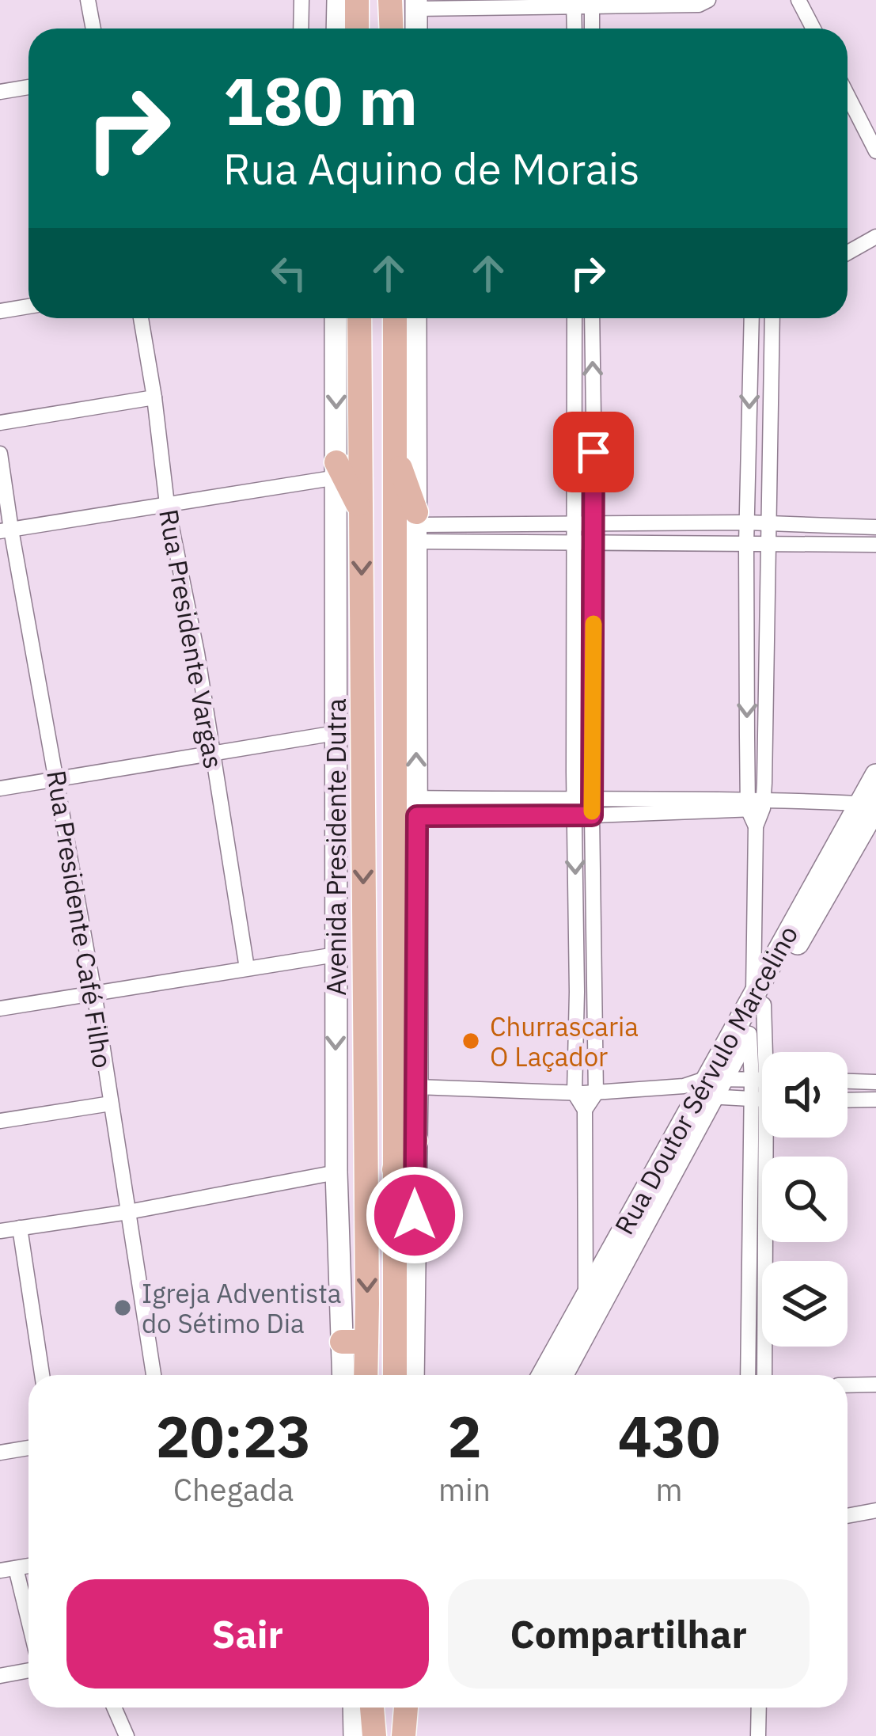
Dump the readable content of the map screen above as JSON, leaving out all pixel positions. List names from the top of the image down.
{
  "streets": {
    "main road": ["Avenida Presidente Dutra"],
    "street": ["Rua Presidente Vargas", "Rua Presidente Café Filho", "Rua Doutor Sérvulo Marcelino"]
  },
  "places": ["Churrascaria O Laçador", "Igreja Adventista do Sétimo Dia"],
  "page": {
    "turn": ["180 m", "Rua Aquino de Morais"],
    "eta": [
      "20:23",
      "Chegada",
      "2",
      "min",
      "430",
      "m"
    ],
    "buttons": ["Sair", "Compartilhar"]
  }
}
